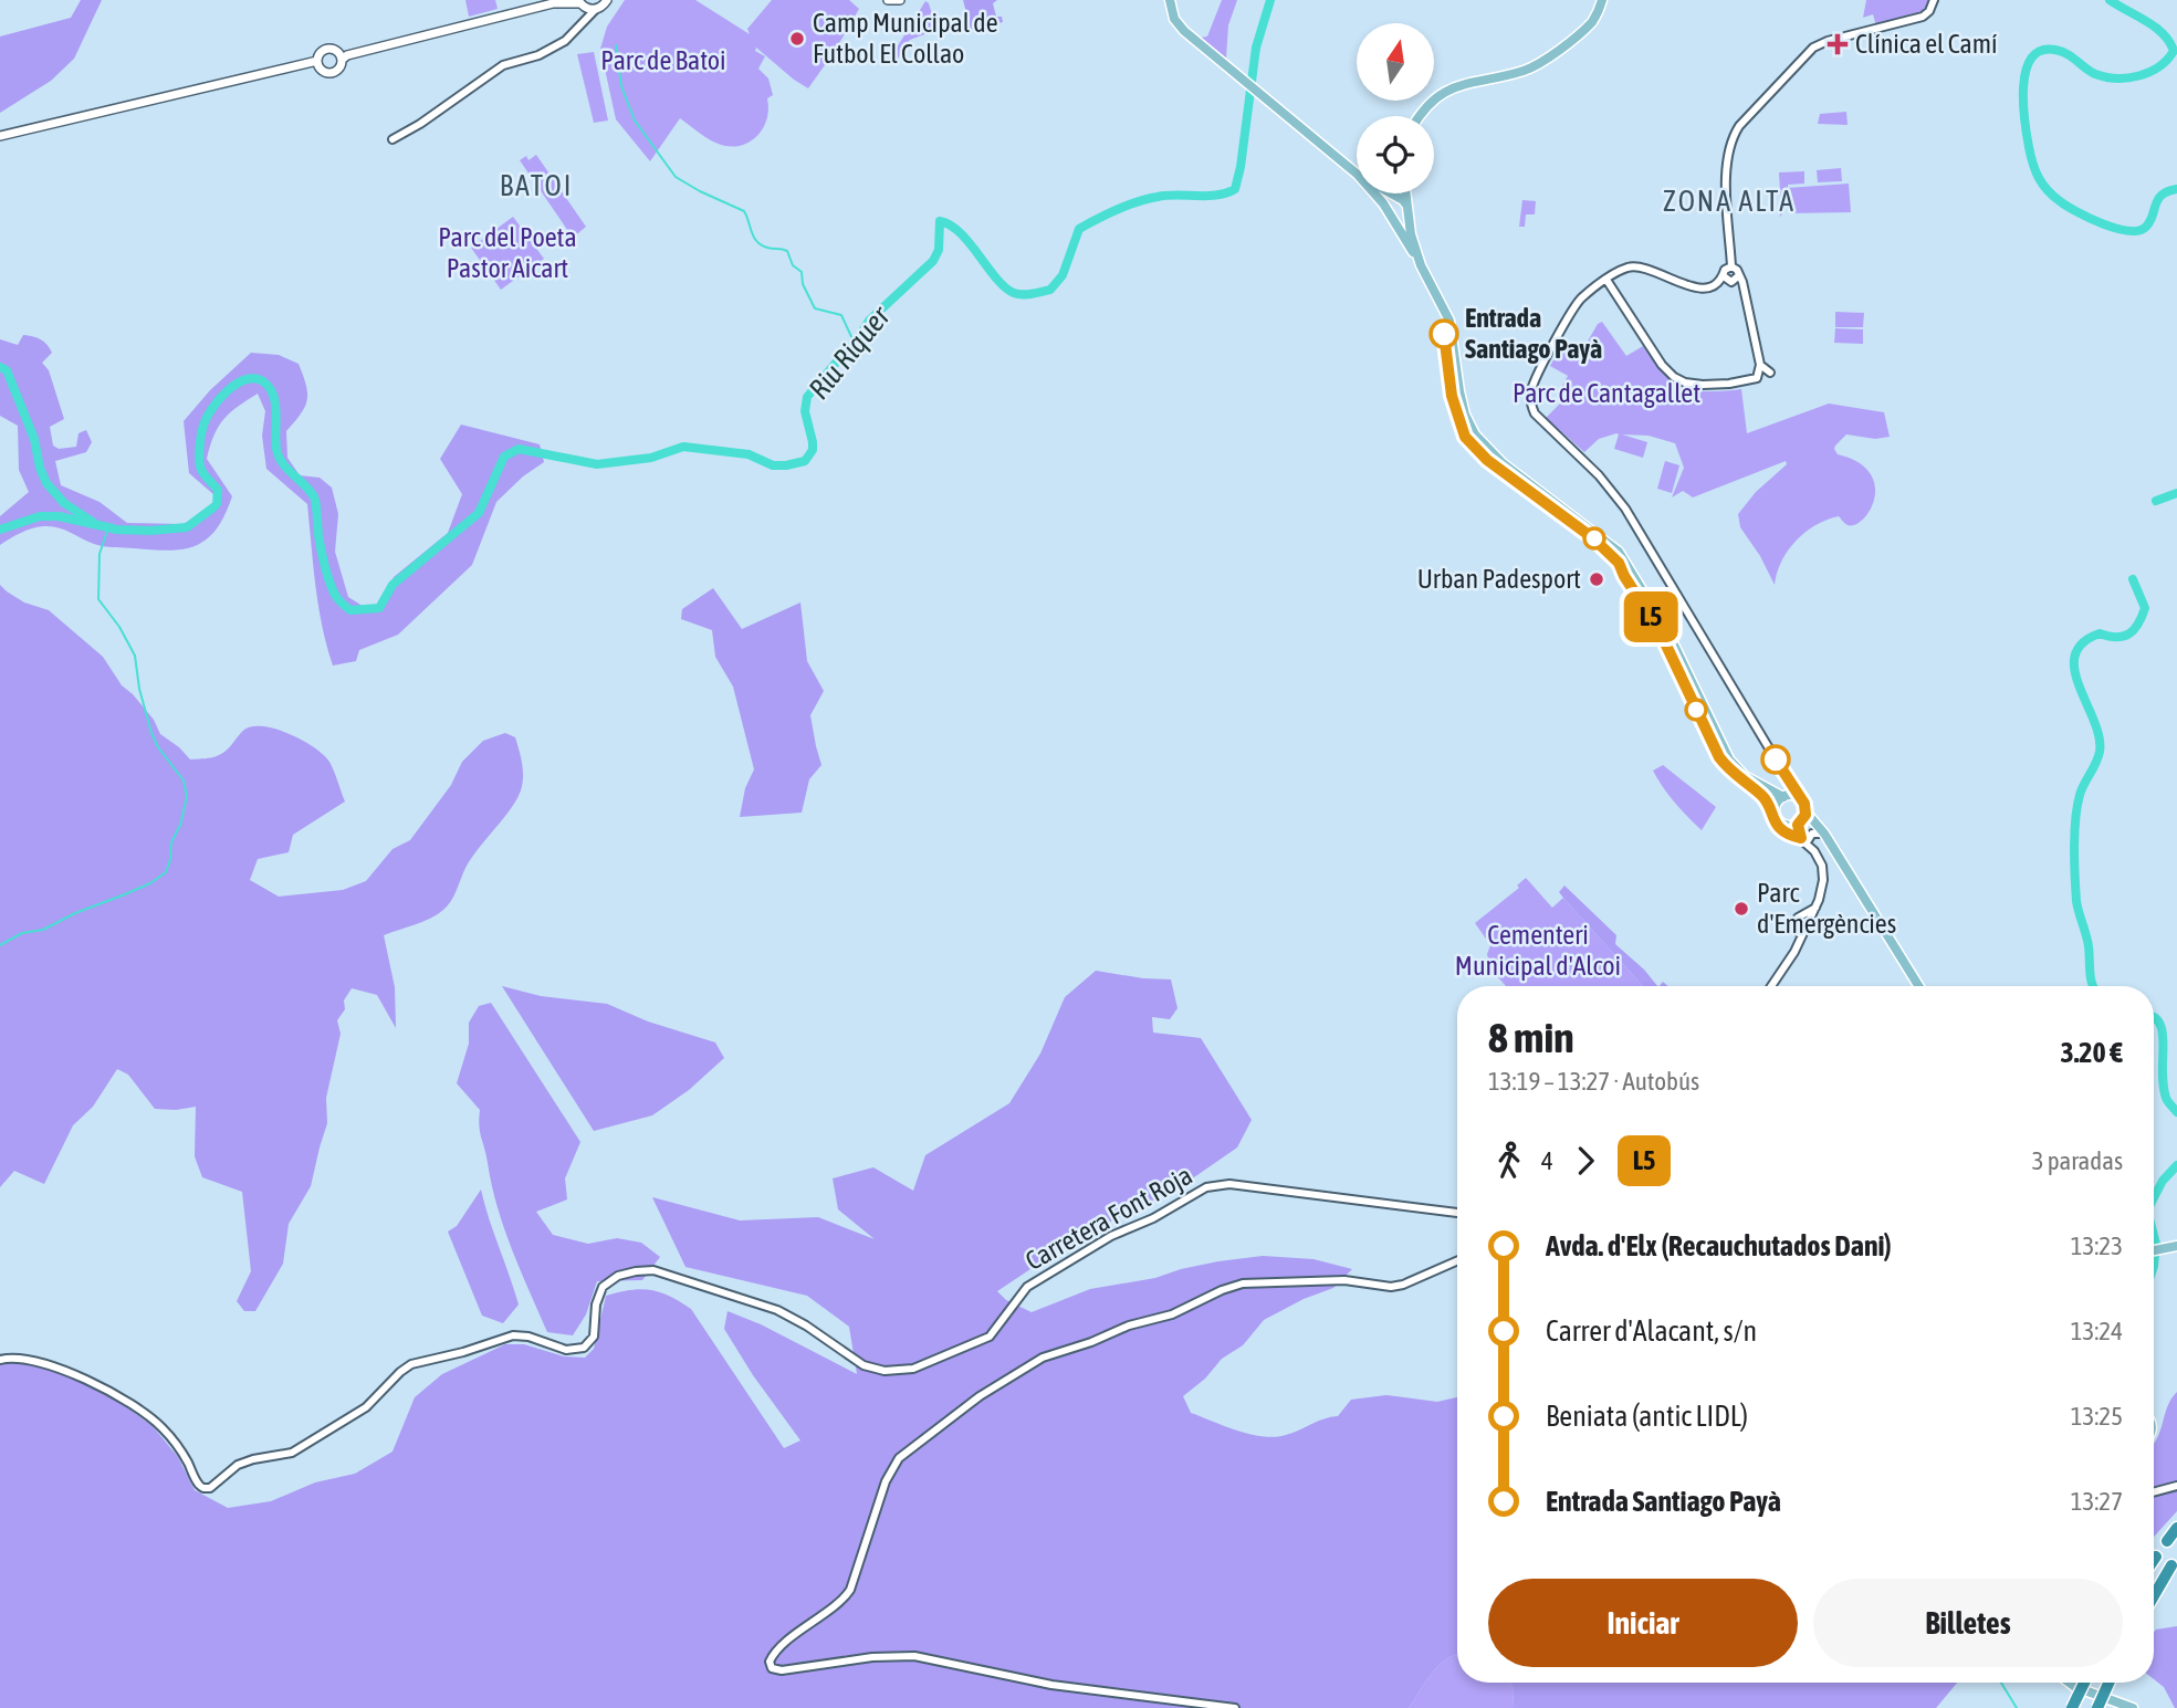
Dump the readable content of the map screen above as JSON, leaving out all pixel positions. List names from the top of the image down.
{
  "streets": {
    "street": ["Carretera Font Roja"]
  },
  "districts": ["BATOI", "ZONA ALTA"],
  "water": ["Riu Riquer"],
  "parks": [
    "Parc de Batoi",
    "Parc del Poeta Pastor Aicart",
    "Parc de Cantagallet",
    "Cementeri Municipal d'Alcoi"
  ],
  "places": {
    "other": [
      "Camp Municipal de Futbol El Collao",
      "Entrada Santiago Payà",
      "Urban Padesport",
      "Parc d'Emergències"
    ],
    "health": ["Clínica el Camí"]
  },
  "lines": ["bus line L5"],
  "north": "top",
  "page": {
    "on_map": "L5",
    "heading": ["8 min", "13:19 – 13:27 · Autobús", "3.20 €"],
    "legs": ["4", "L5", "3 paradas"],
    "list": [
      {
        "name": "Avda. d'Elx (Recauchutados Dani)",
        "value": "13:23"
      },
      {
        "name": "Carrer d'Alacant, s/n",
        "value": "13:24"
      },
      {
        "name": "Beniata (antic LIDL)",
        "value": "13:25"
      },
      {
        "name": "Entrada Santiago Payà",
        "value": "13:27"
      }
    ],
    "buttons": ["Iniciar", "Billetes"]
  }
}
